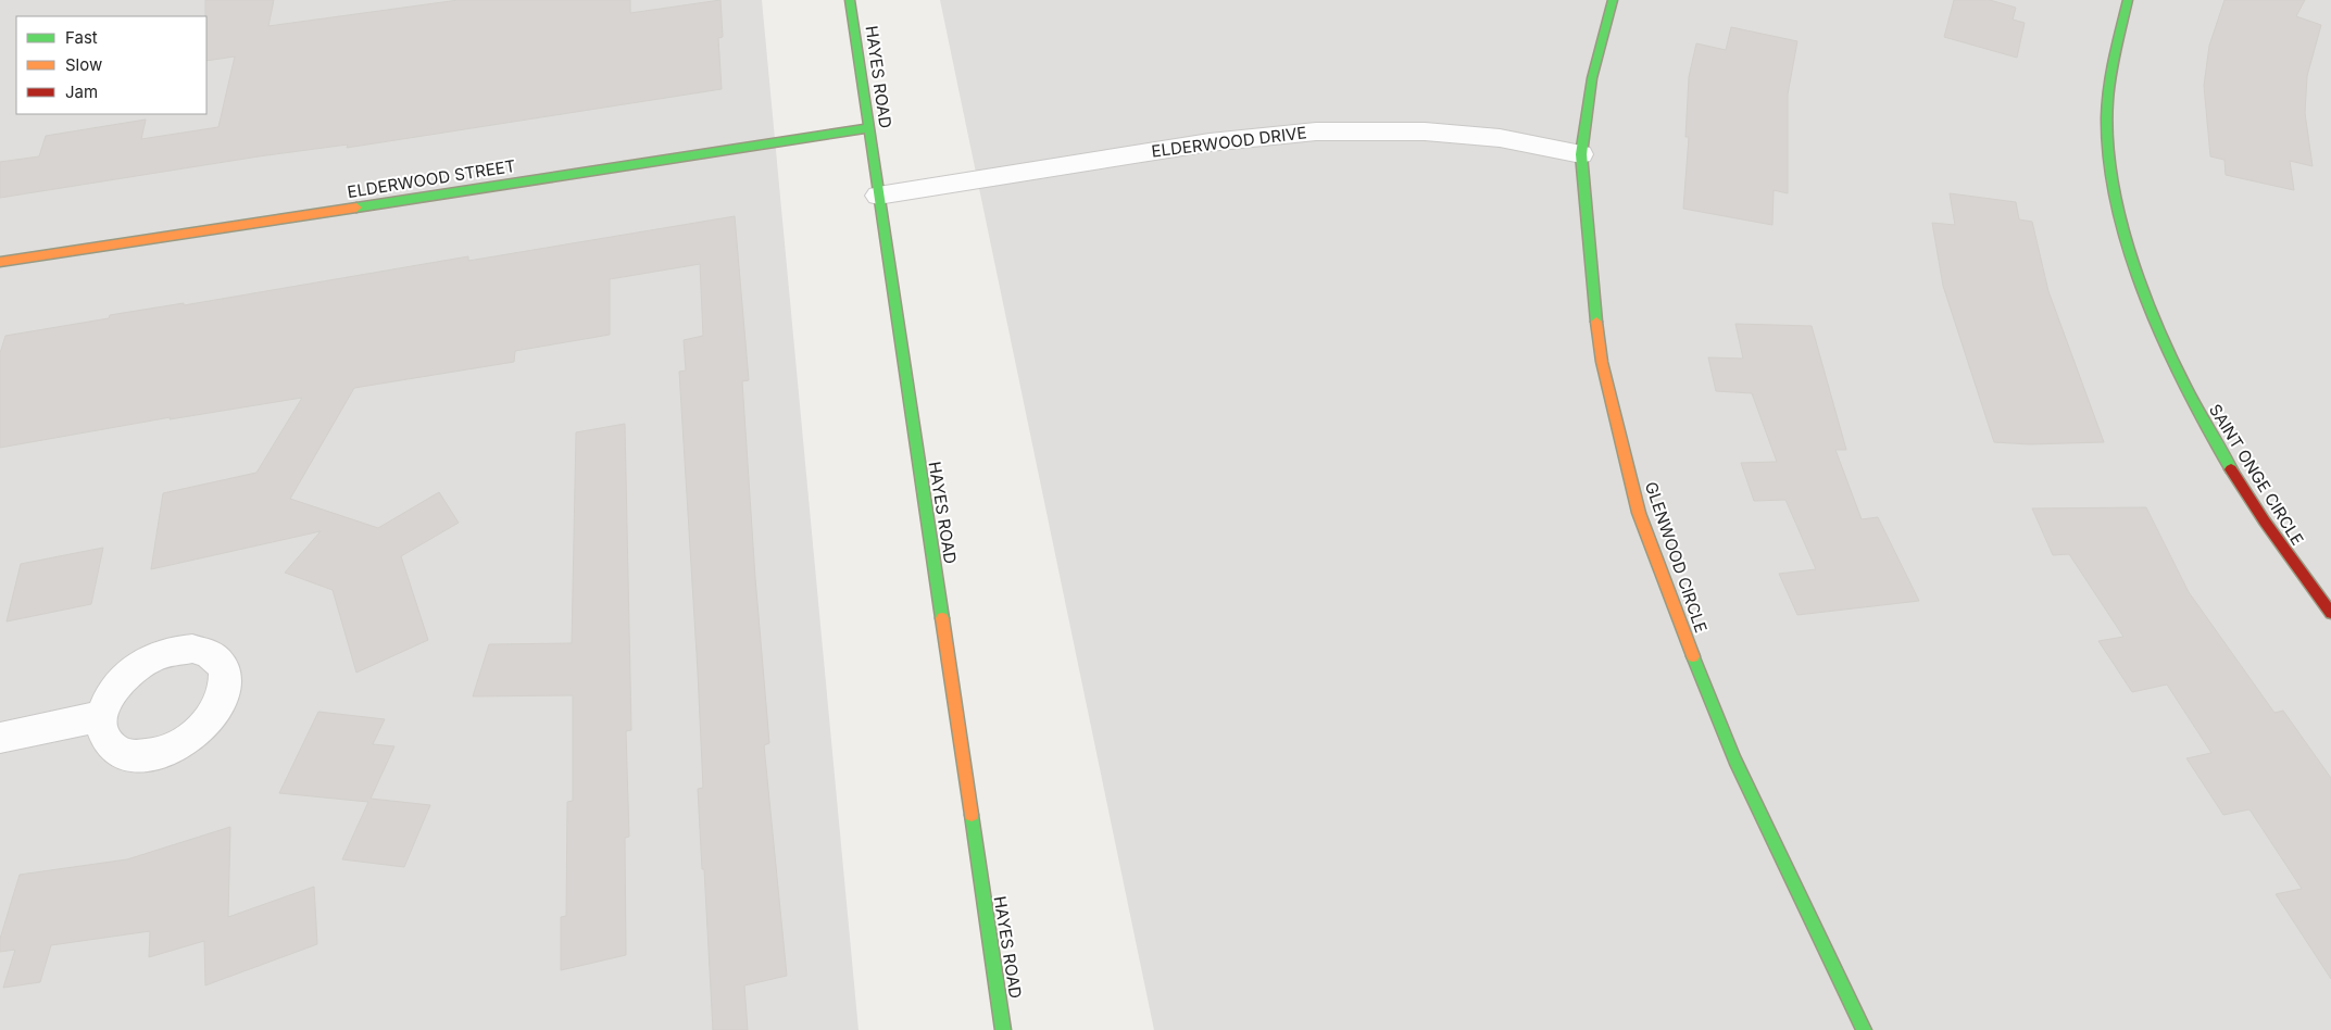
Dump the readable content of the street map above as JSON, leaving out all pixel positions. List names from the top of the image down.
{
  "streets": {
    "street": [
      "HAYES ROAD",
      "ELDERWOOD DRIVE",
      "ELDERWOOD STREET",
      "SAINT ONGE CIRCLE",
      "GLENWOOD CIRCLE"
    ]
  },
  "crossings": [
    ["HAYES ROAD", "ELDERWOOD DRIVE"],
    ["HAYES ROAD", "ELDERWOOD STREET"],
    ["ELDERWOOD DRIVE", "GLENWOOD CIRCLE"]
  ],
  "legend": ["Fast", "Slow", "Jam"]
}
